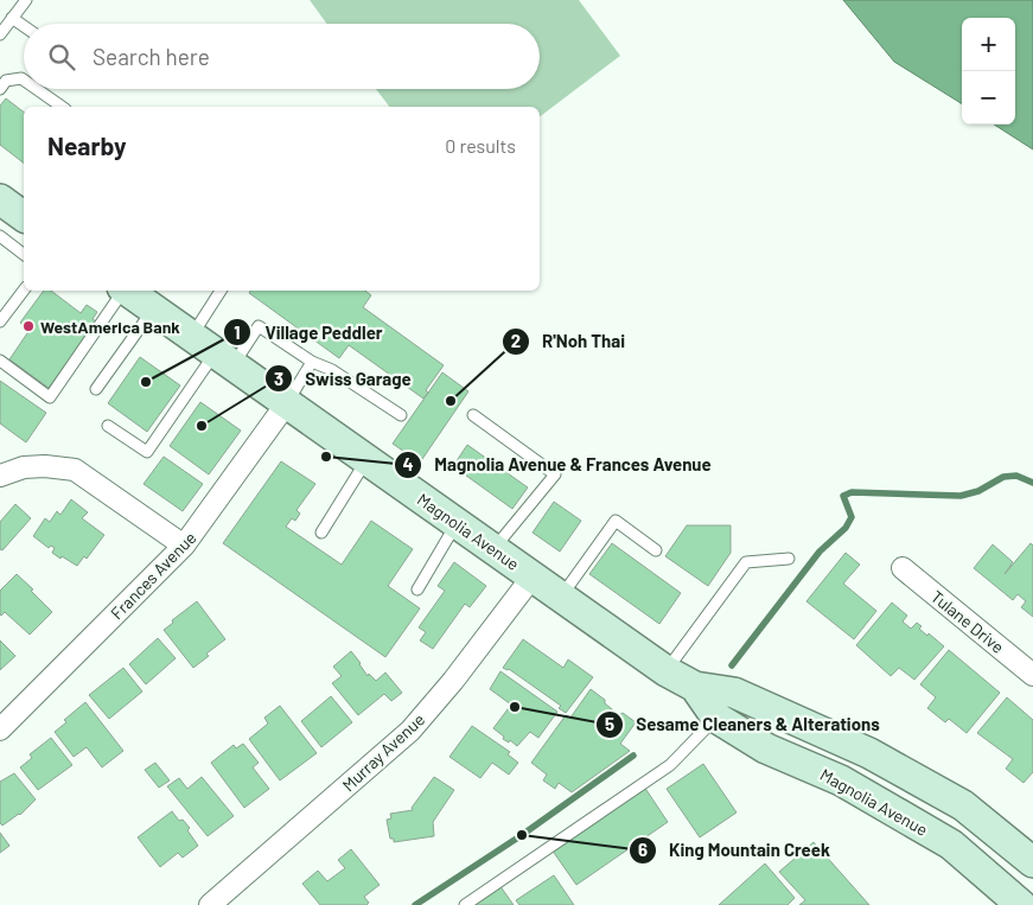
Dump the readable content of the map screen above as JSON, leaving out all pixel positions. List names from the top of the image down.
{
  "streets": {
    "main road": ["Magnolia Avenue"],
    "street": ["Frances Avenue", "Tulane Drive", "Murray Avenue"]
  },
  "crossings": [
    ["Magnolia Avenue", "Frances Avenue"],
    ["Magnolia Avenue", "Murray Avenue"]
  ],
  "places": [
    "WestAmerica Bank",
    "Village Peddler",
    "R'Noh Thai",
    "Swiss Garage",
    "Magnolia Avenue & Frances Avenue",
    "Sesame Cleaners & Alterations",
    "King Mountain Creek"
  ],
  "page": {
    "map_buttons": ["+", "−"],
    "search": "Search here",
    "heading": ["Nearby", "0 results"]
  }
}
